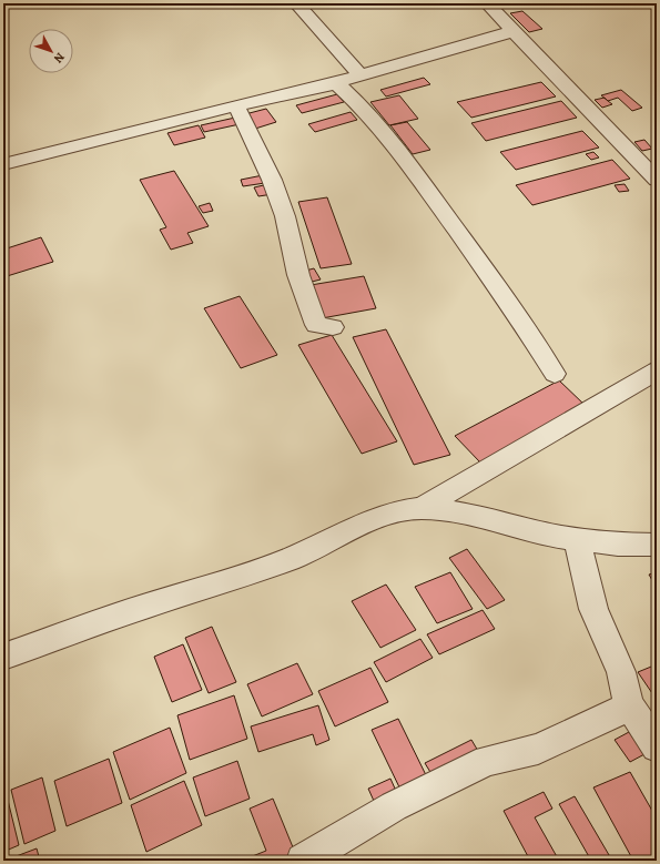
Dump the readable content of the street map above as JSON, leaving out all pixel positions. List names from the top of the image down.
{
  "north": "bottom right"
}
